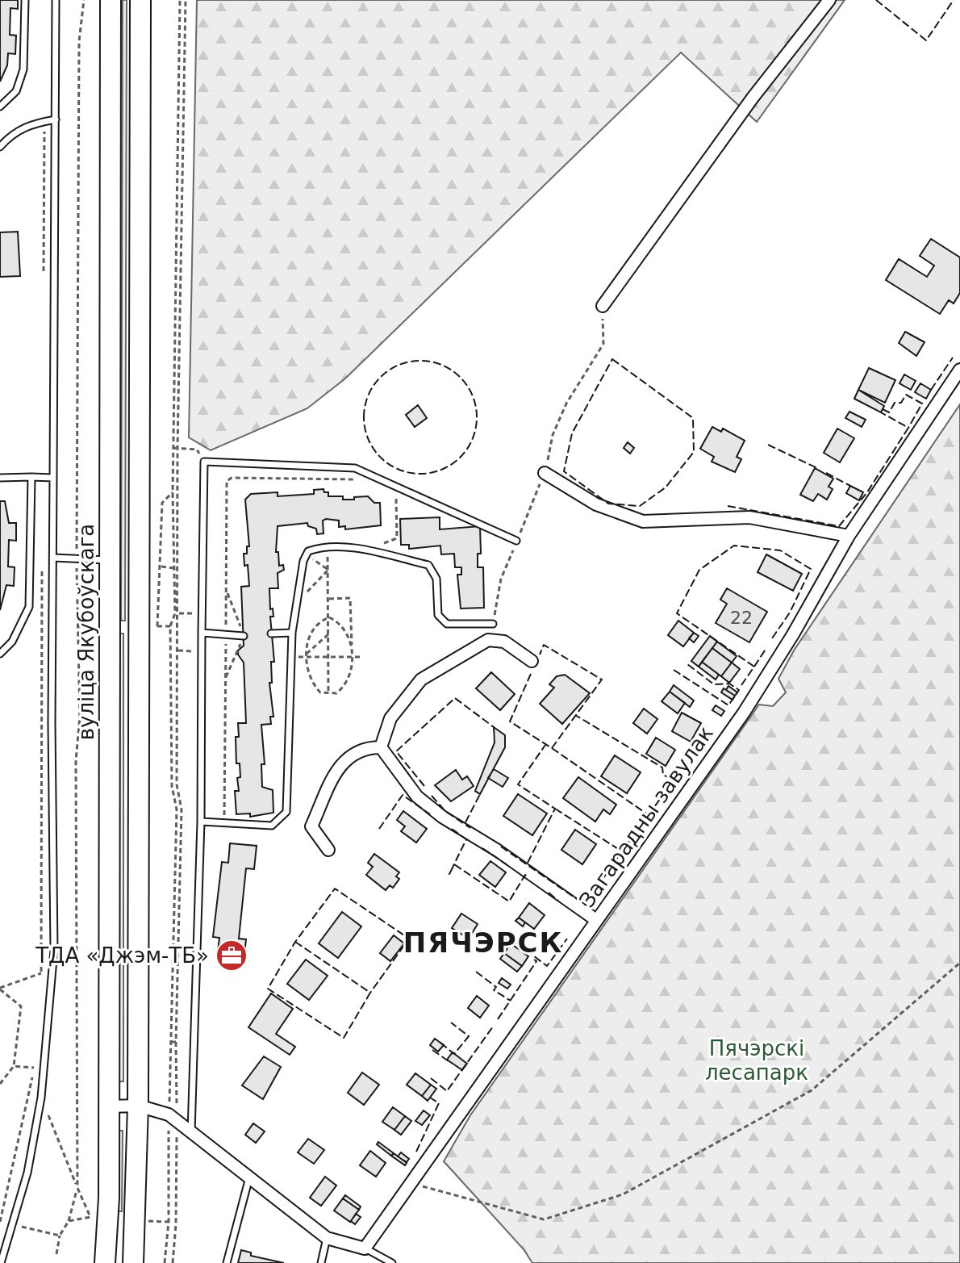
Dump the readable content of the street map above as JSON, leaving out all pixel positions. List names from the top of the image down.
{
  "streets": {
    "main road": ["вуліца Якубоўскага"],
    "street": ["Загарадны завулак"]
  },
  "districts": ["ПЯЧЭРСК"],
  "parks": ["Пячэрскі лесапарк"],
  "places": {
    "office": ["ТДА «Джэм-ТБ»"]
  },
  "house_numbers": ["22"]
}
